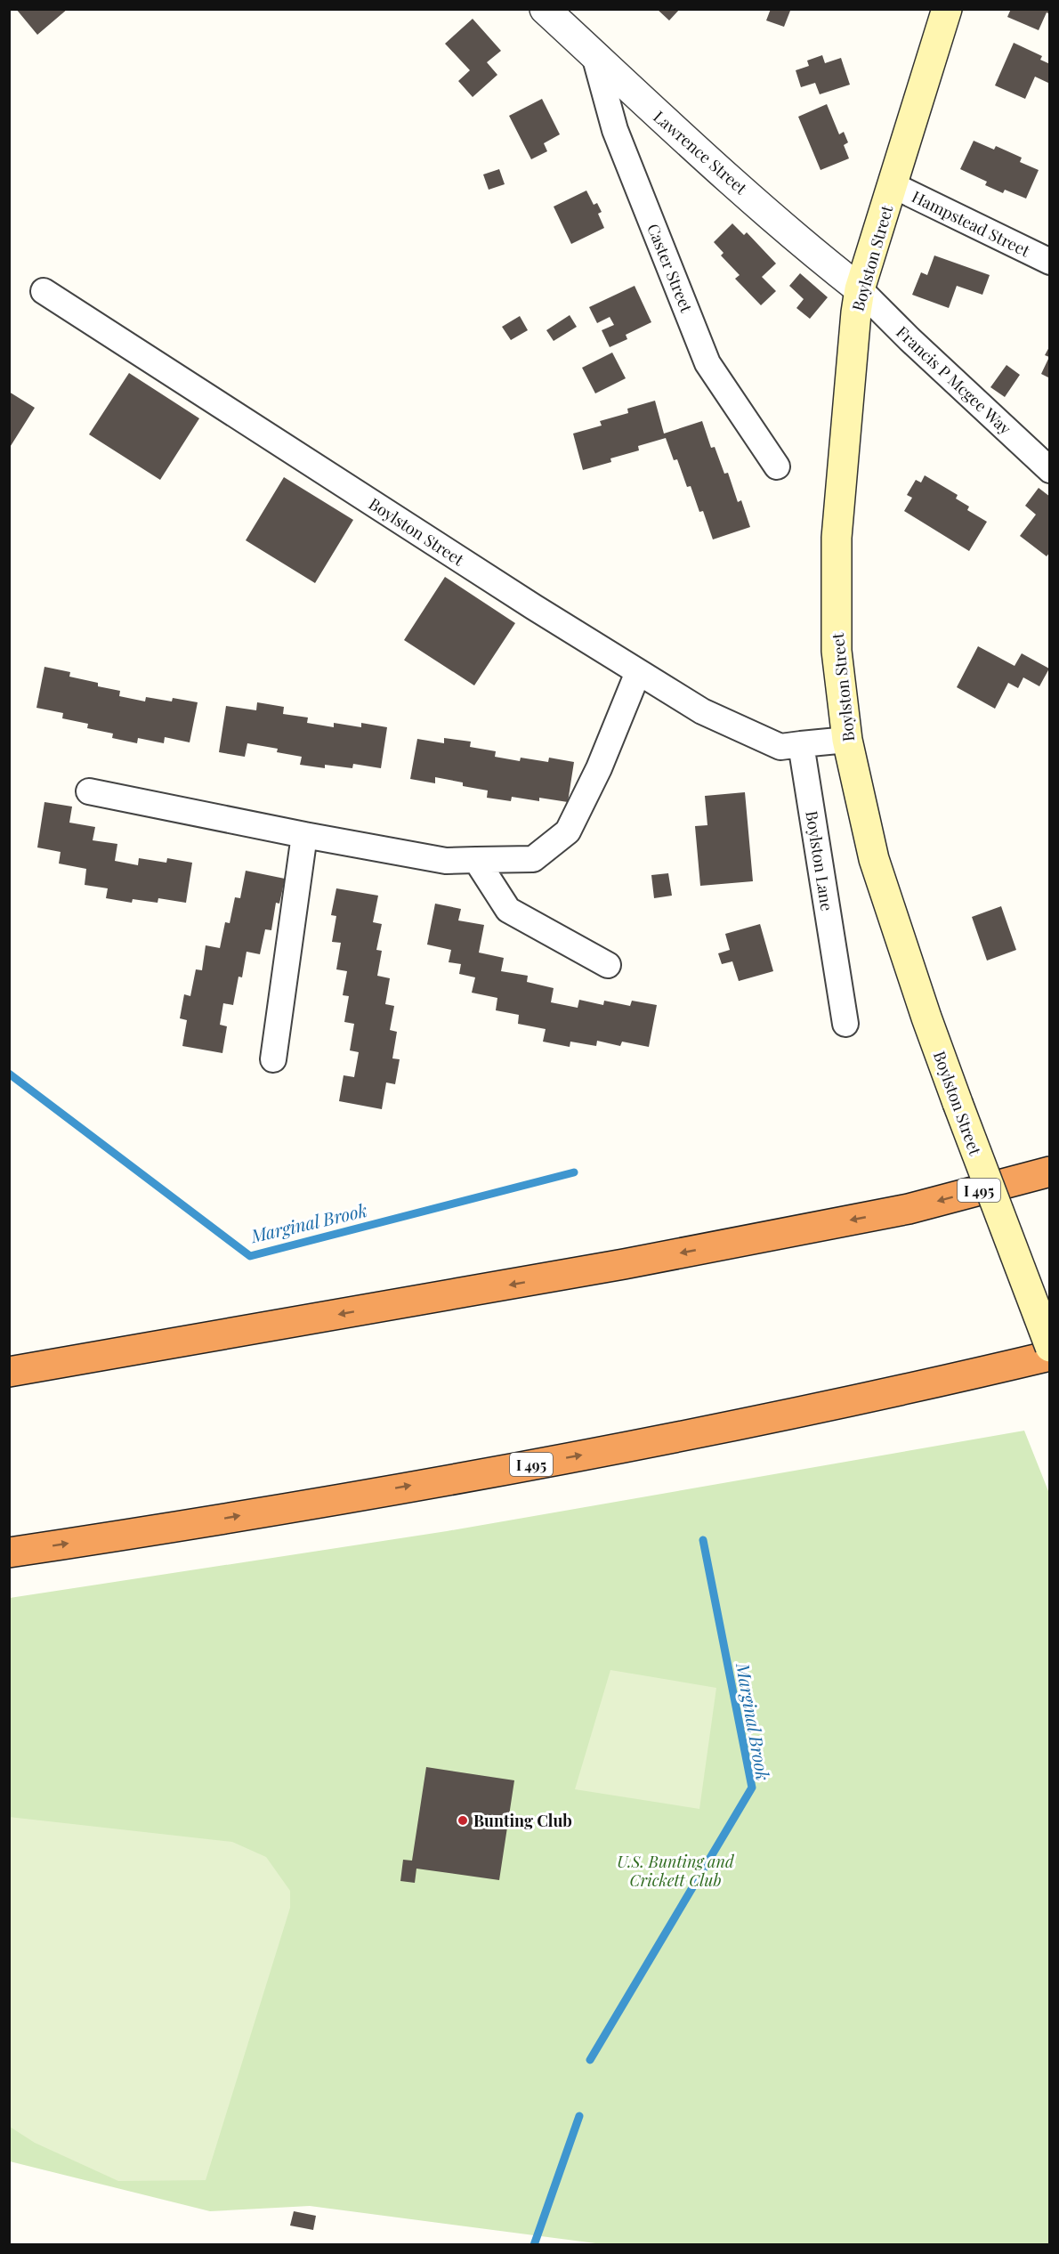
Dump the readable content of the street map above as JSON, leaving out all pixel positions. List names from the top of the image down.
{
  "streets": {
    "highway": ["I 495"],
    "main road": ["Boylston Street"],
    "street": [
      "Lawrence Street",
      "Hampstead Street",
      "Caster Street",
      "Francis P Mcgee Way",
      "Boylston Lane"
    ]
  },
  "crossings": [
    ["Lawrence Street", "Boylston Street"],
    ["Lawrence Street", "Caster Street"],
    ["Lawrence Street", "Francis P Mcgee Way"],
    ["Hampstead Street", "Boylston Street"],
    ["Boylston Street", "Francis P Mcgee Way"],
    ["Boylston Street", "Boylston Lane"]
  ],
  "water": ["Marginal Brook"],
  "parks": ["U.S. Bunting and Crickett Club"],
  "places": ["Bunting Club"]
}
